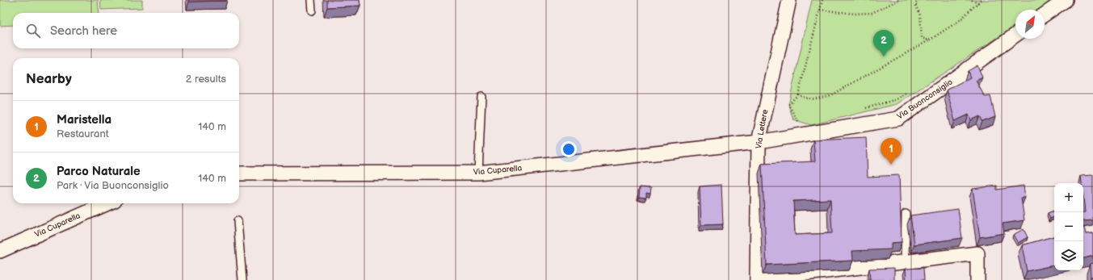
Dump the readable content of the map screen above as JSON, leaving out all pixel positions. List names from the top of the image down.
{
  "streets": {
    "street": ["Via Buonconsiglio", "Via Lettere", "Via Cuparella"]
  },
  "crossings": [
    ["Via Buonconsiglio", "Via Lettere"],
    ["Via Buonconsiglio", "Via Cuparella"],
    ["Via Lettere", "Via Cuparella"]
  ],
  "north": "top right",
  "page": {
    "search": "Search here",
    "pins": ["2", "1"],
    "heading": ["Nearby", "2 results"],
    "list": [
      {
        "mark": "1",
        "name": "Maristella",
        "note": "Restaurant",
        "value": "140 m"
      },
      {
        "mark": "2",
        "name": "Parco Naturale",
        "note": "Park · Via Buonconsiglio",
        "value": "140 m"
      }
    ],
    "map_buttons": ["+", "−"]
  }
}
